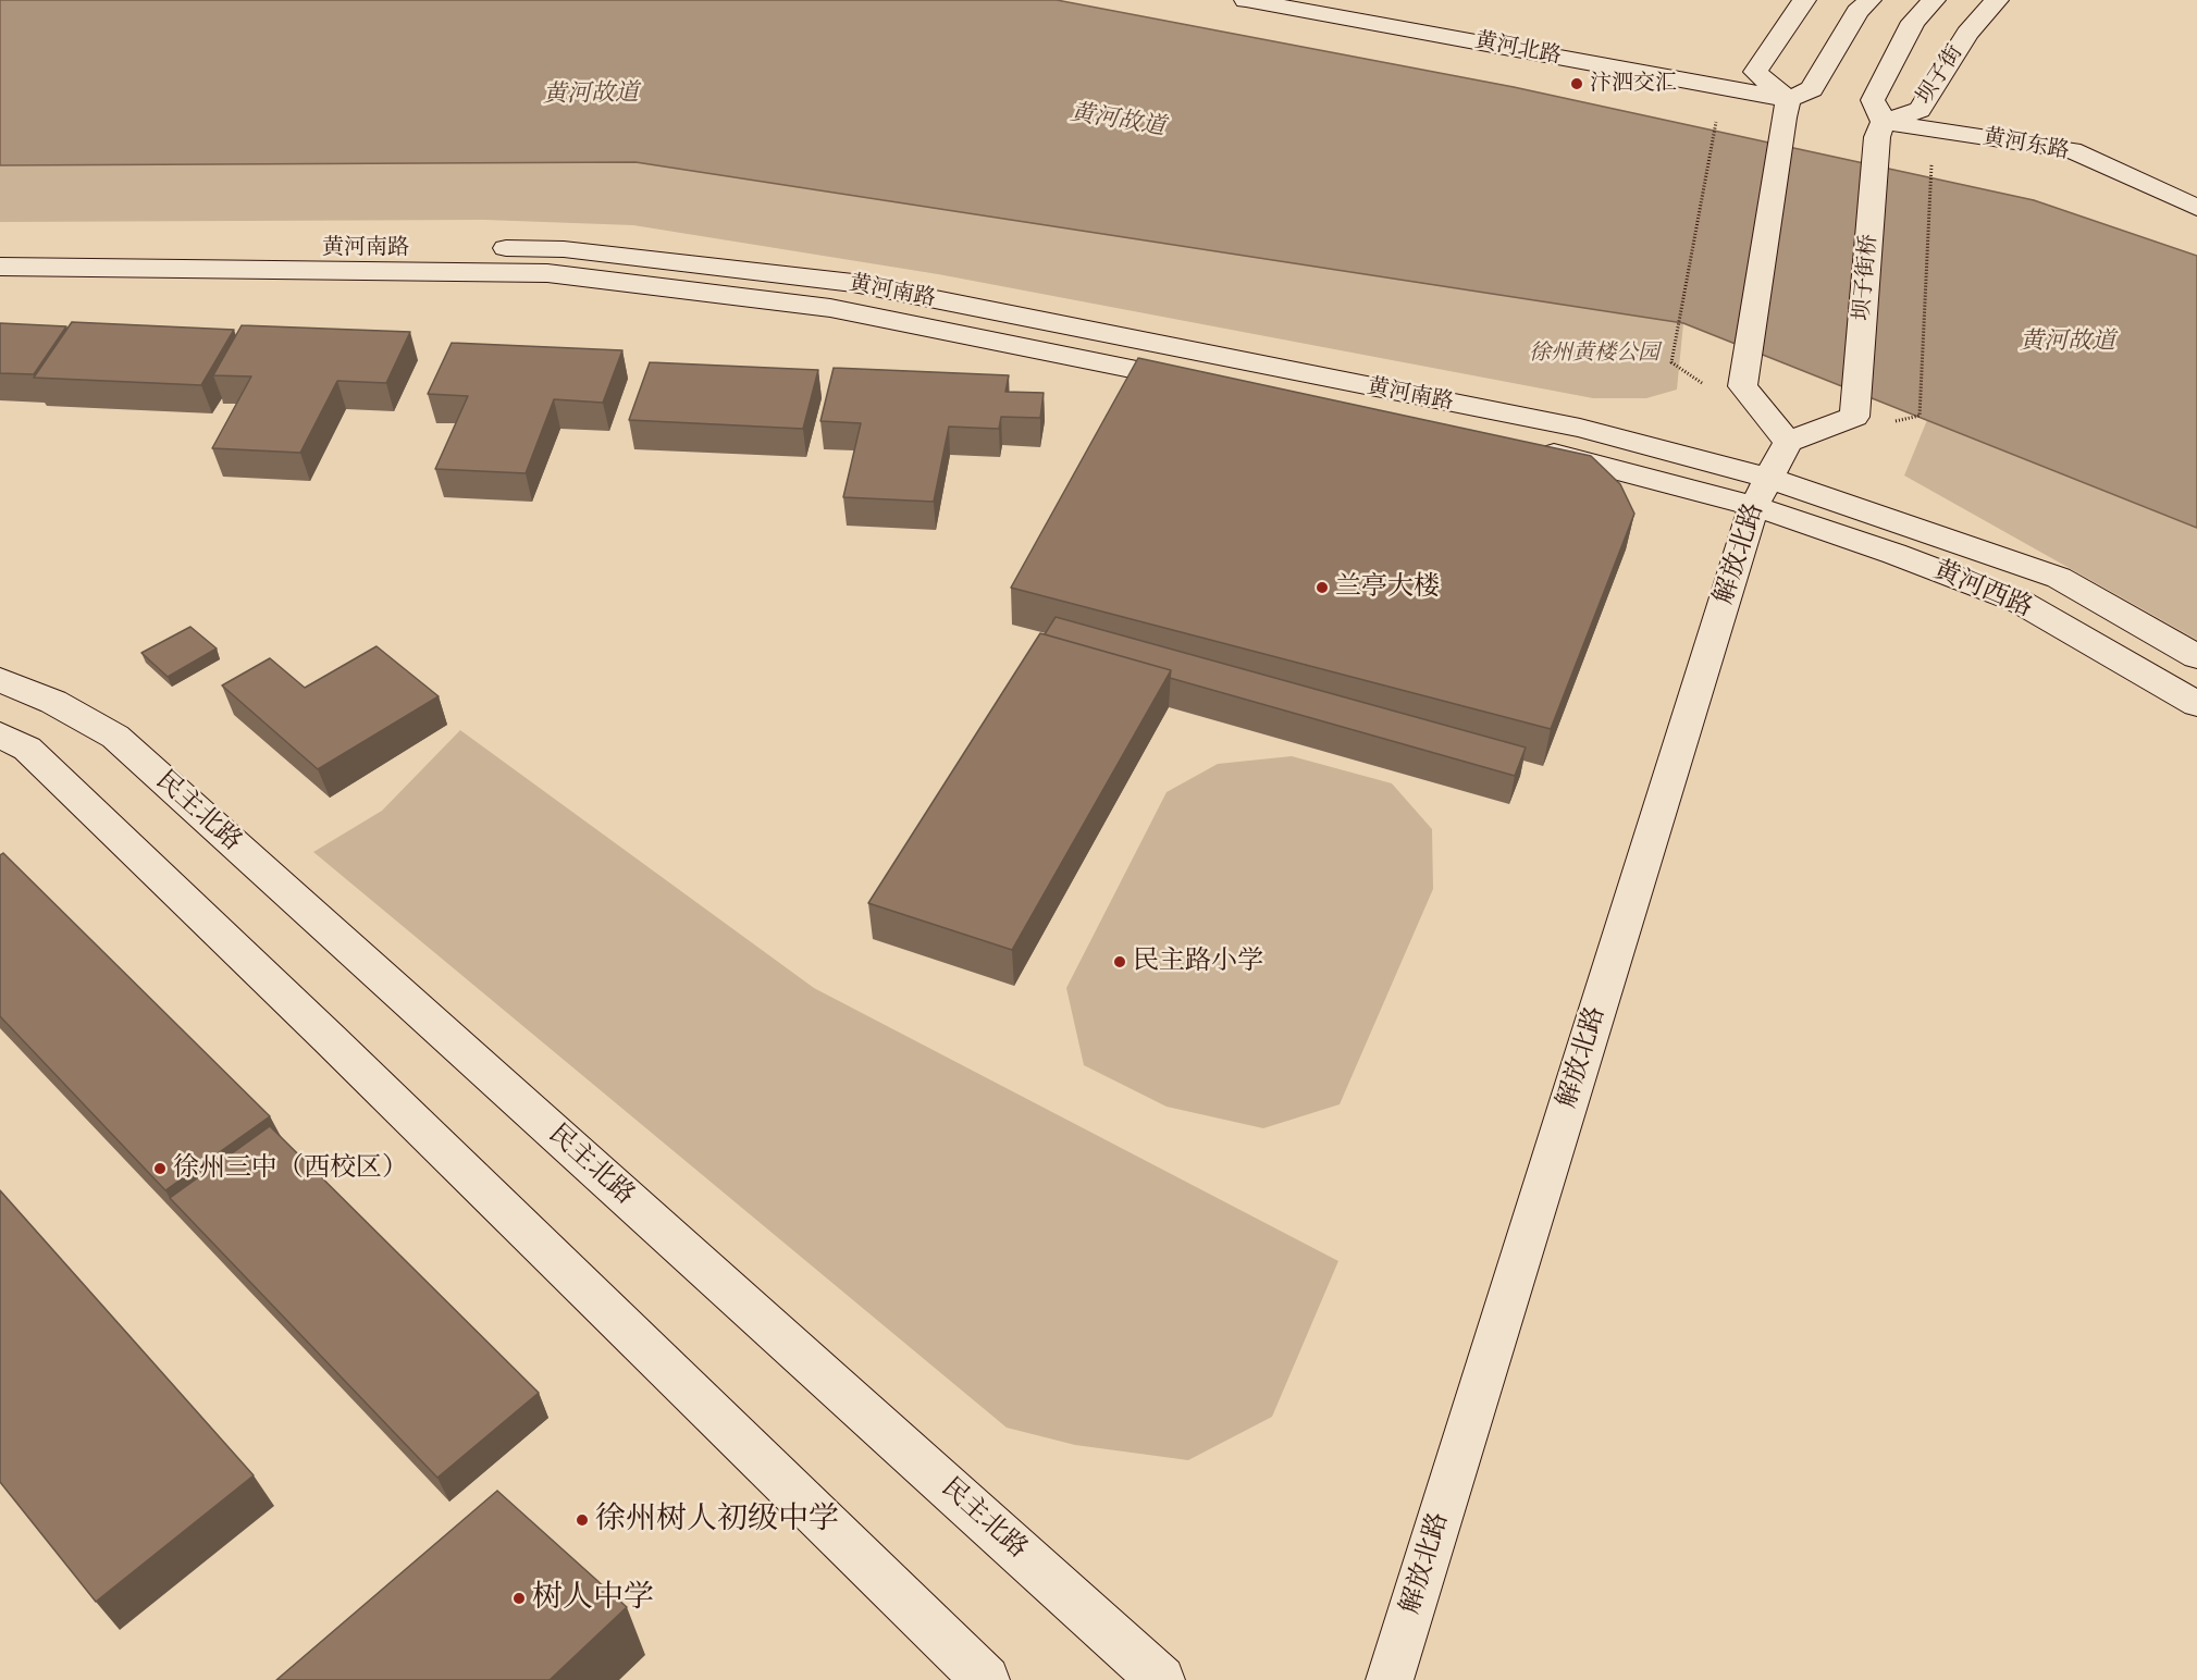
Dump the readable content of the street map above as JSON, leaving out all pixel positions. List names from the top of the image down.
{
  "streets": {
    "main road": [
      "黄河北路",
      "坝子街",
      "黄河东路",
      "黄河南路",
      "坝子街桥",
      "解放北路",
      "黄河西路",
      "民主北路"
    ]
  },
  "crossings": [
    ["坝子街", "黄河东路"],
    ["坝子街", "坝子街桥"],
    ["黄河东路", "坝子街桥"],
    ["黄河南路", "解放北路"],
    ["黄河南路", "黄河西路"],
    ["坝子街桥", "解放北路"],
    ["解放北路", "黄河西路"]
  ],
  "water": ["黄河故道"],
  "parks": ["徐州黄楼公园"],
  "places": [
    "汴泗交汇",
    "兰亭大楼",
    "民主路小学",
    "徐州三中（西校区）",
    "徐州树人初级中学",
    "树人中学"
  ]
}
